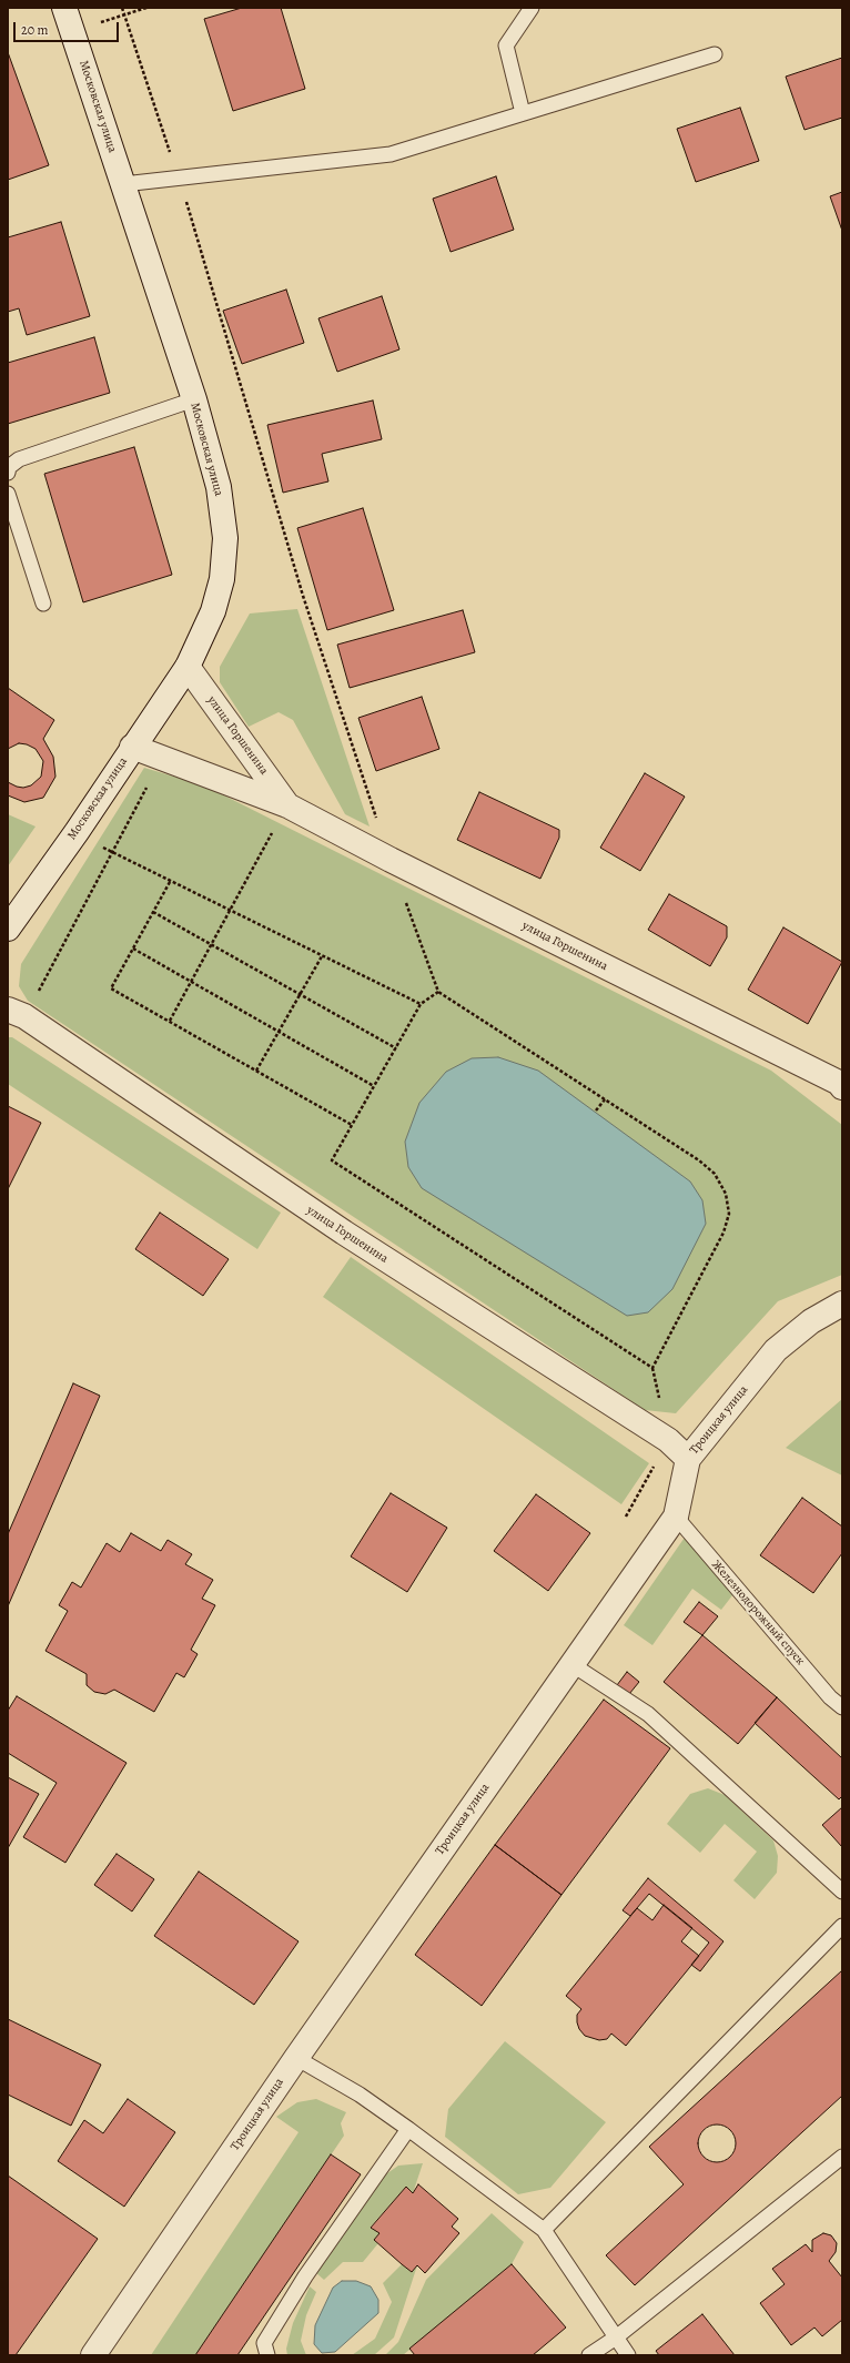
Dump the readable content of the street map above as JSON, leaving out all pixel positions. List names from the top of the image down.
{
  "streets": {
    "street": ["Московская улица", "улица Горшенина", "Троицкая улица"],
    "lane": ["Железнодорожный спуск"]
  },
  "crossings": [
    ["Московская улица", "улица Горшенина"],
    ["улица Горшенина", "Троицкая улица"],
    ["Троицкая улица", "Железнодорожный спуск"]
  ],
  "scale_bar": "20 m"
}
